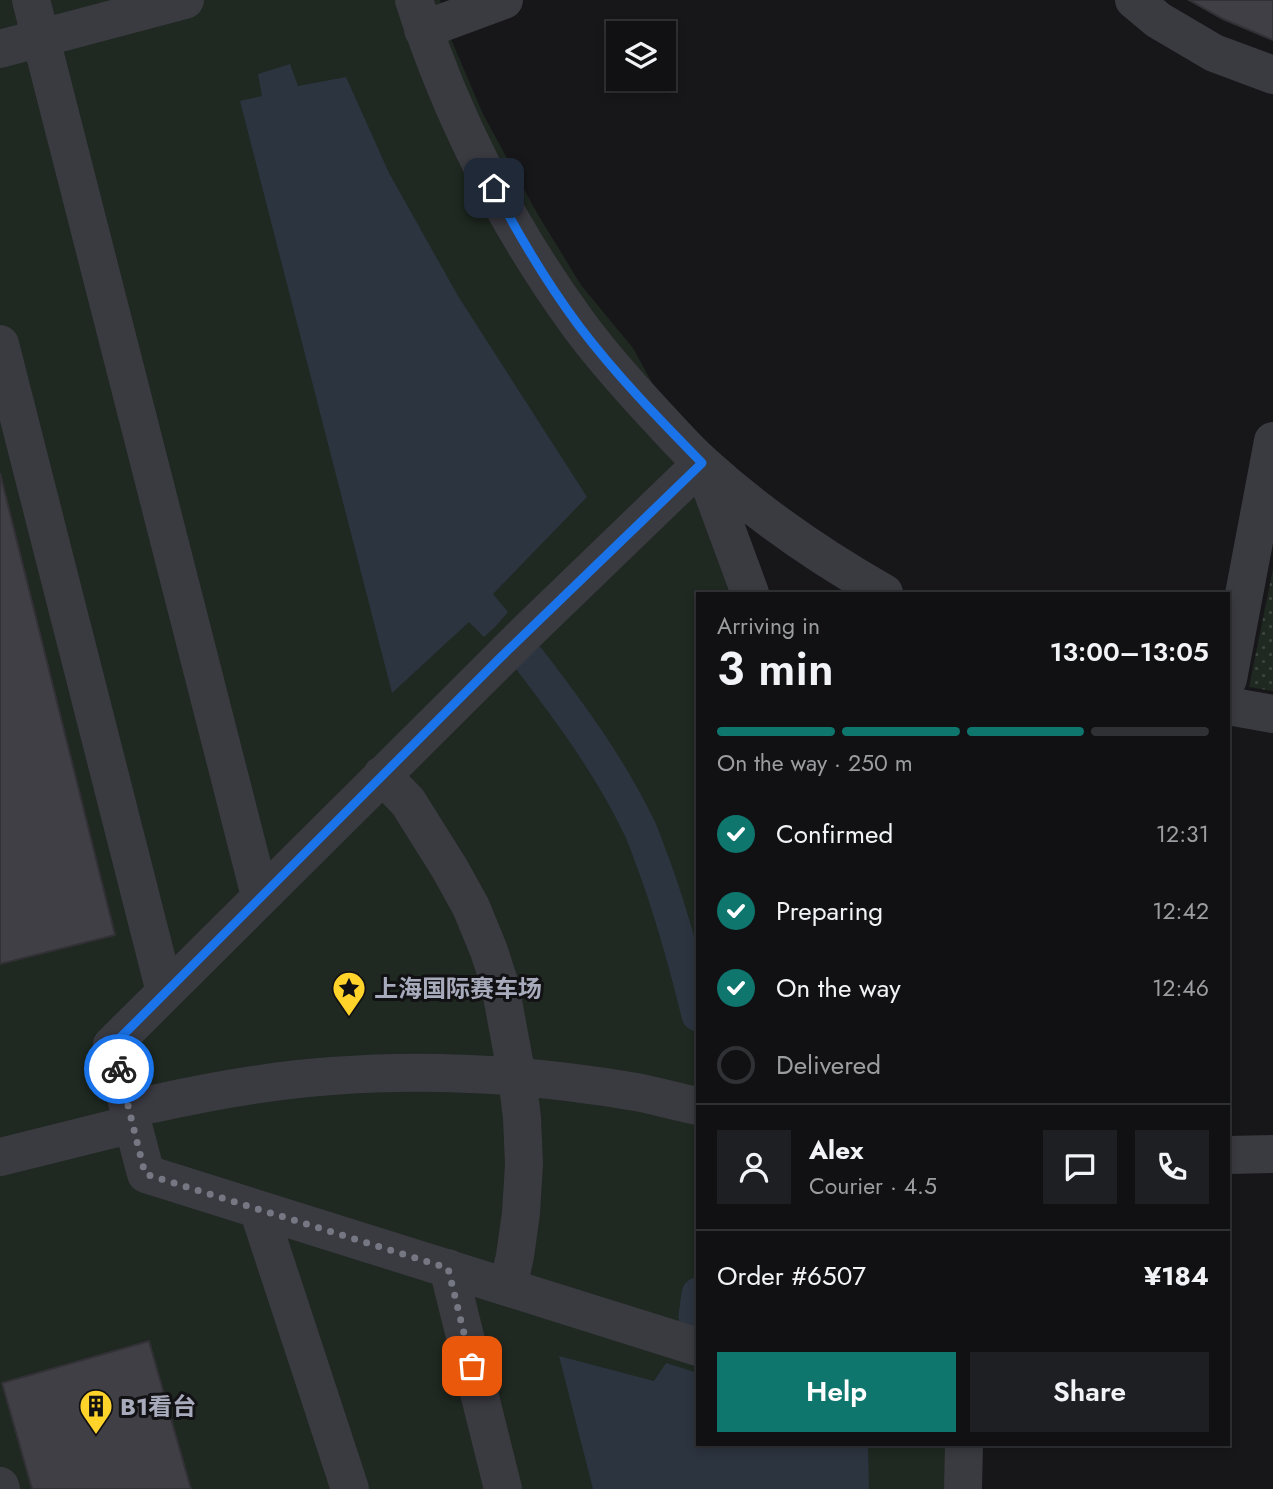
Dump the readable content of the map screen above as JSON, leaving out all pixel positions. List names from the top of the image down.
{
  "places": {
    "place": ["上海国际赛车场"],
    "building": ["B1看台"]
  },
  "page": {
    "heading": ["3 min", "Arriving in", "13:00–13:05"],
    "panel": [
      "Alex",
      "Courier · 4.5",
      "Order #6507",
      "¥184"
    ],
    "bar": "On the way · 250 m",
    "list": [
      ["Confirmed", "12:31"],
      ["Preparing", "12:42"],
      ["On the way", "12:46"],
      "Delivered"
    ],
    "buttons": ["Help", "Share"]
  }
}
